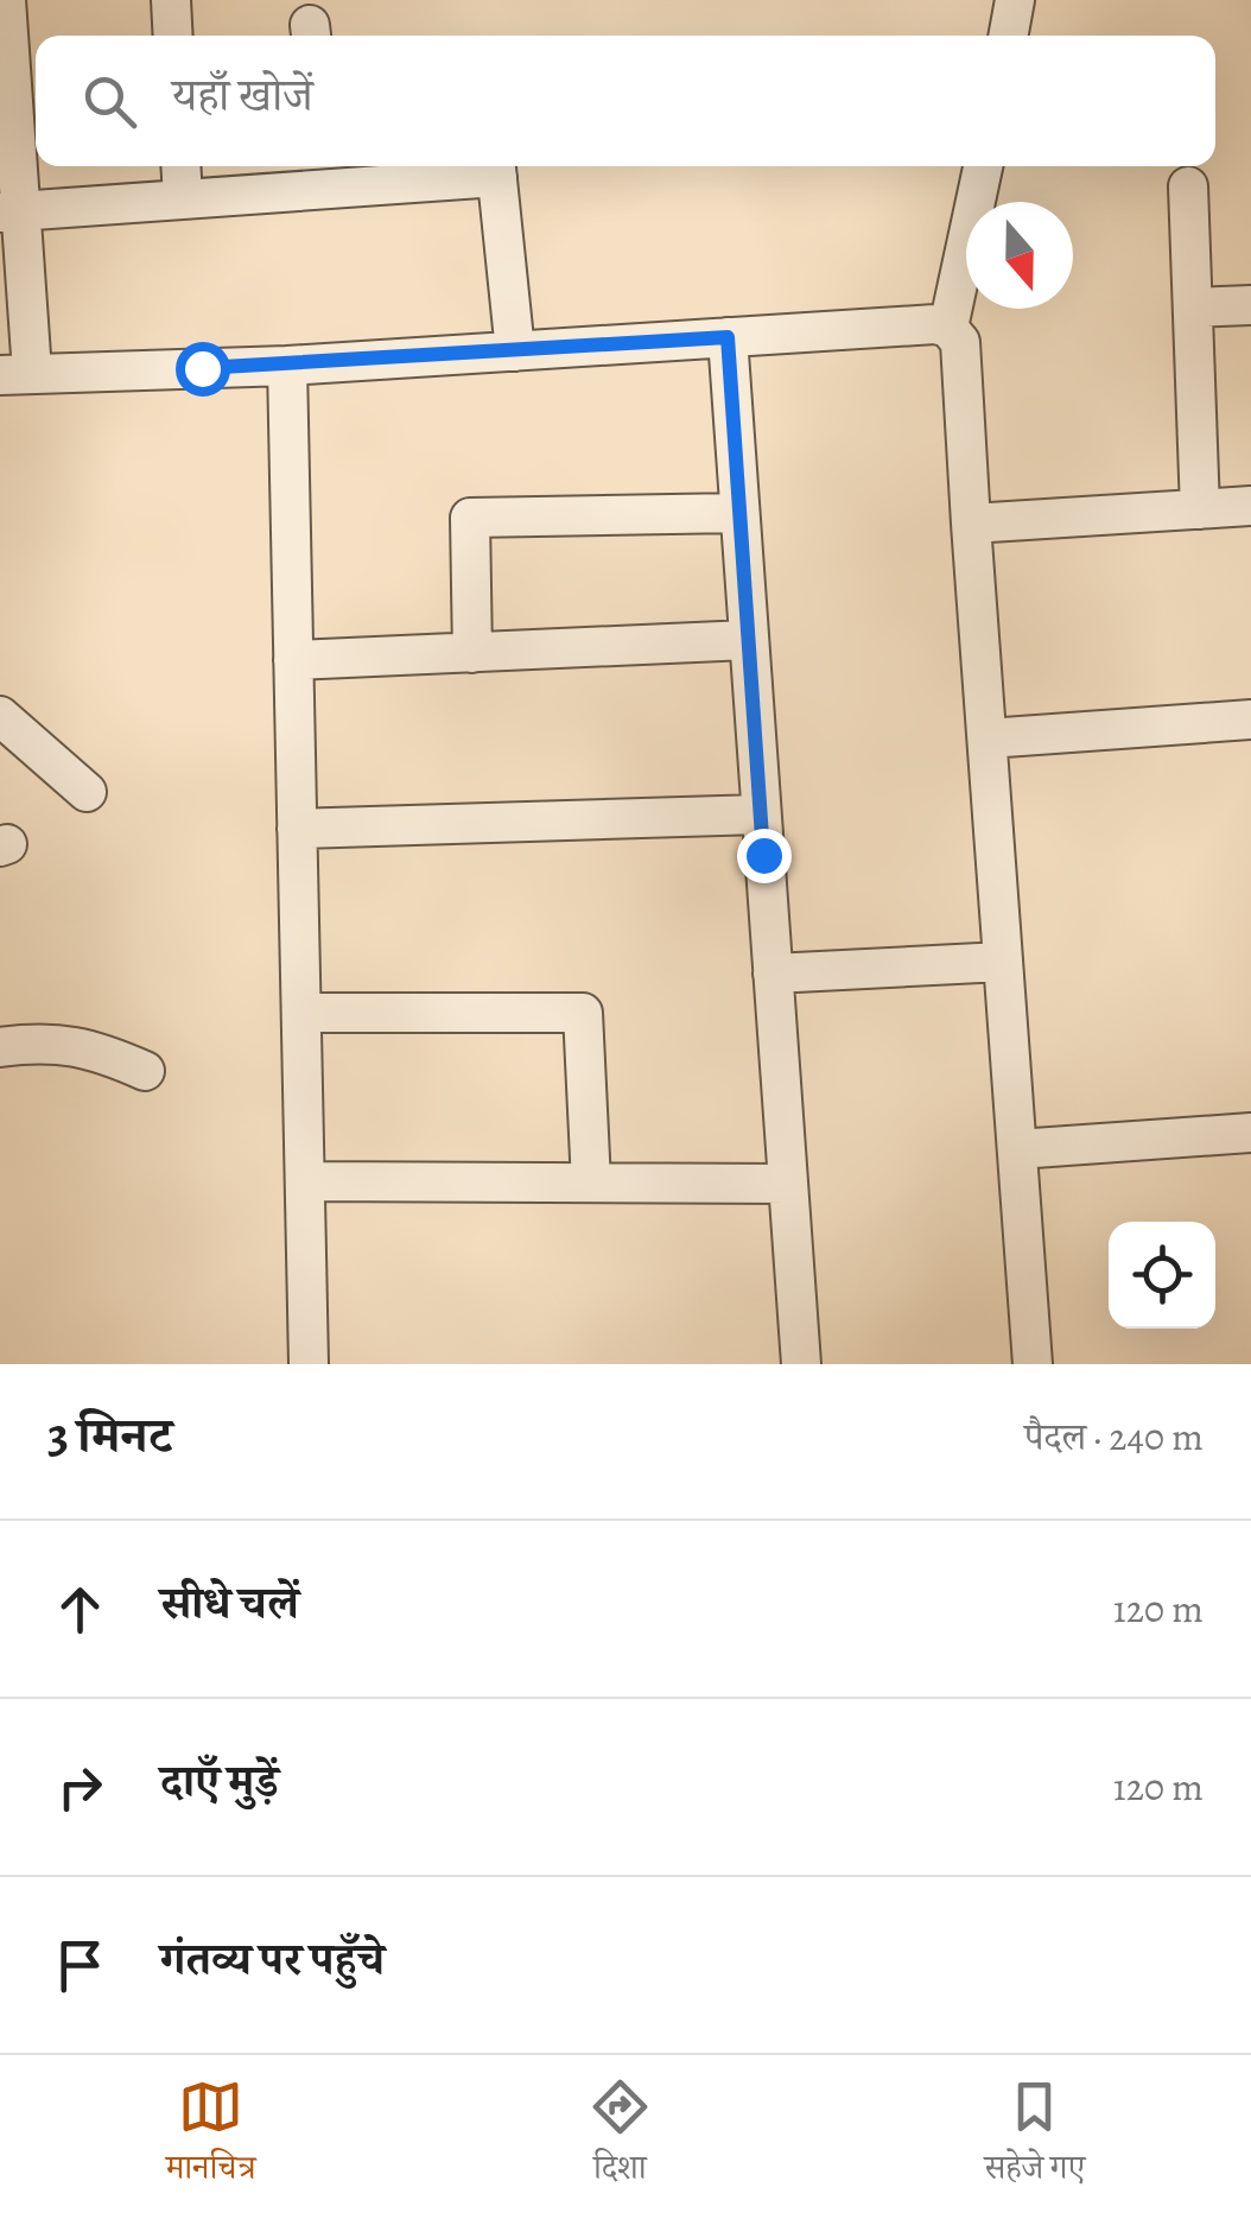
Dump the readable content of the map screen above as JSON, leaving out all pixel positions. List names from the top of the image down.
{
  "north": "bottom",
  "page": {
    "search": "यहाँ खोजें",
    "heading": ["3 मिनट", "पैदल · 240 m"],
    "list": [
      ["सीधे चलें", "120 m"],
      ["दाएँ मुड़ें", "120 m"],
      "गंतव्य पर पहुँचे"
    ],
    "nav": ["मानचित्र", "दिशा", "सहेजे गए"]
  }
}
